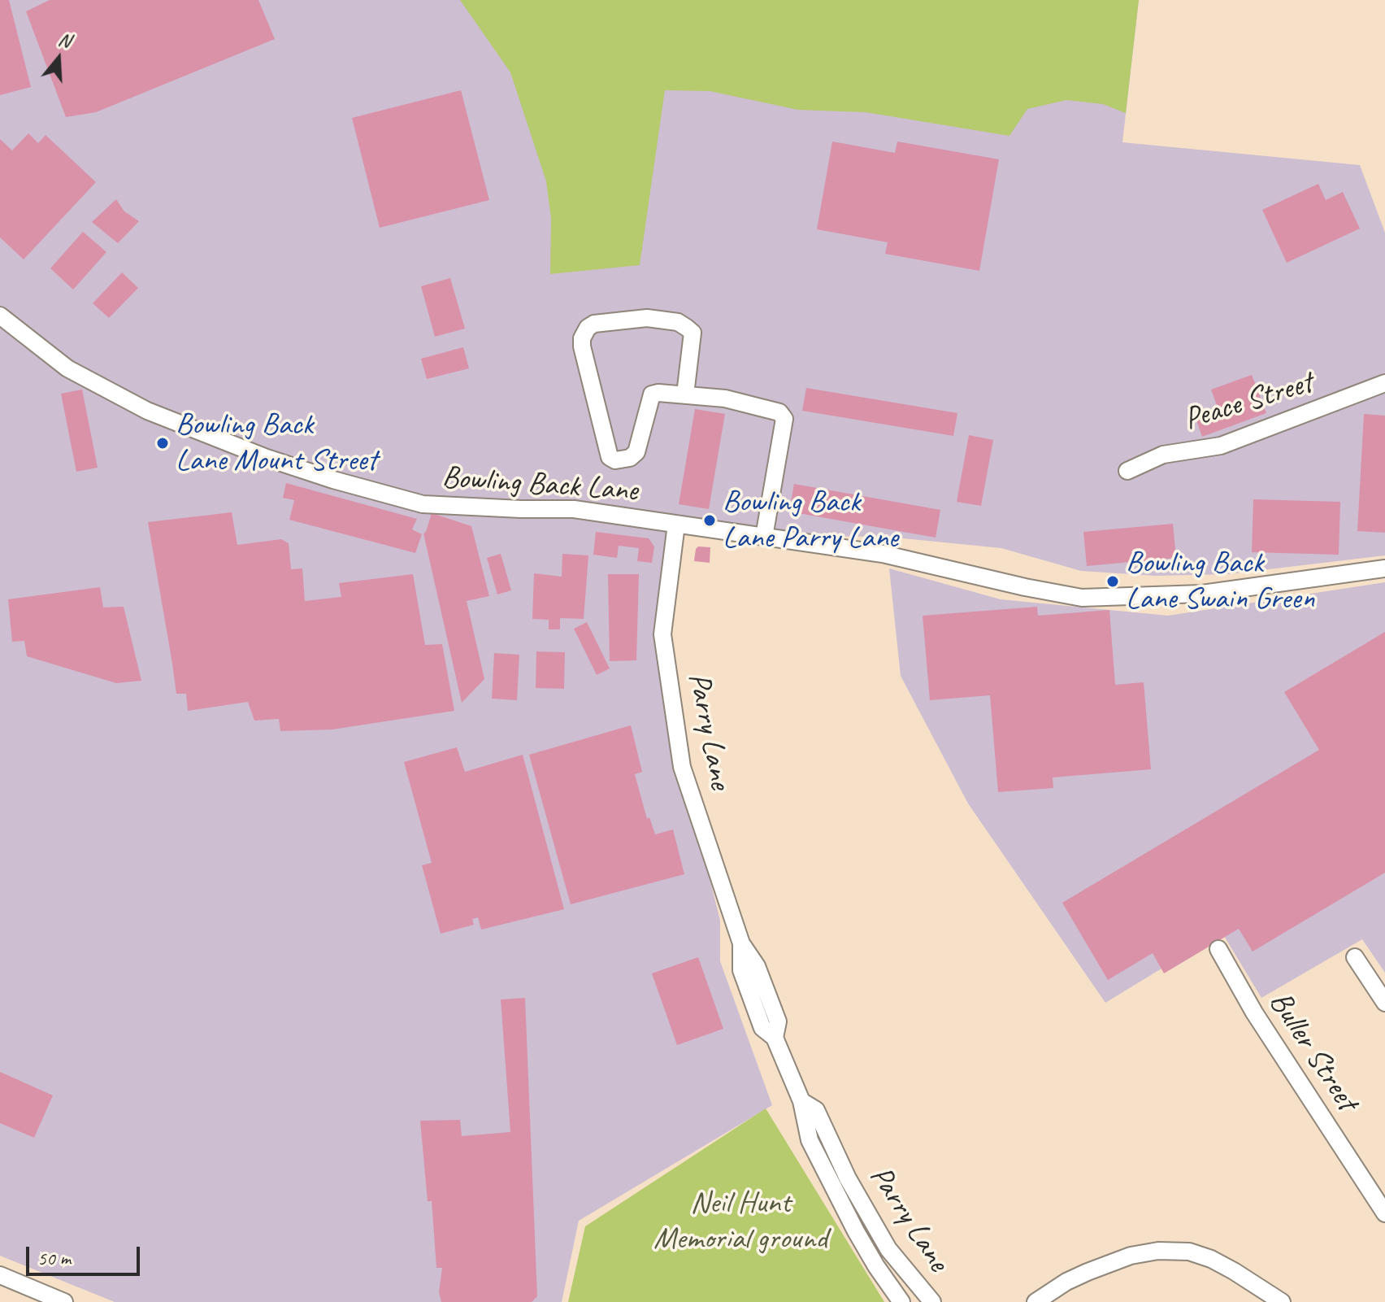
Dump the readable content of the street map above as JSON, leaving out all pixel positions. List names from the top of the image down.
{
  "streets": {
    "street": [
      "Peace Street",
      "Bowling Back Lane",
      "Parry Lane",
      "Buller Street"
    ]
  },
  "crossings": [
    ["Bowling Back Lane", "Parry Lane"]
  ],
  "parks": ["Neil Hunt Memorial ground"],
  "places": ["Bowling Back Lane Mount Street", "Bowling Back Lane Parry Lane", "Bowling Back Lane Swain Green"],
  "scale_bar": "50 m",
  "north": "top"
}
